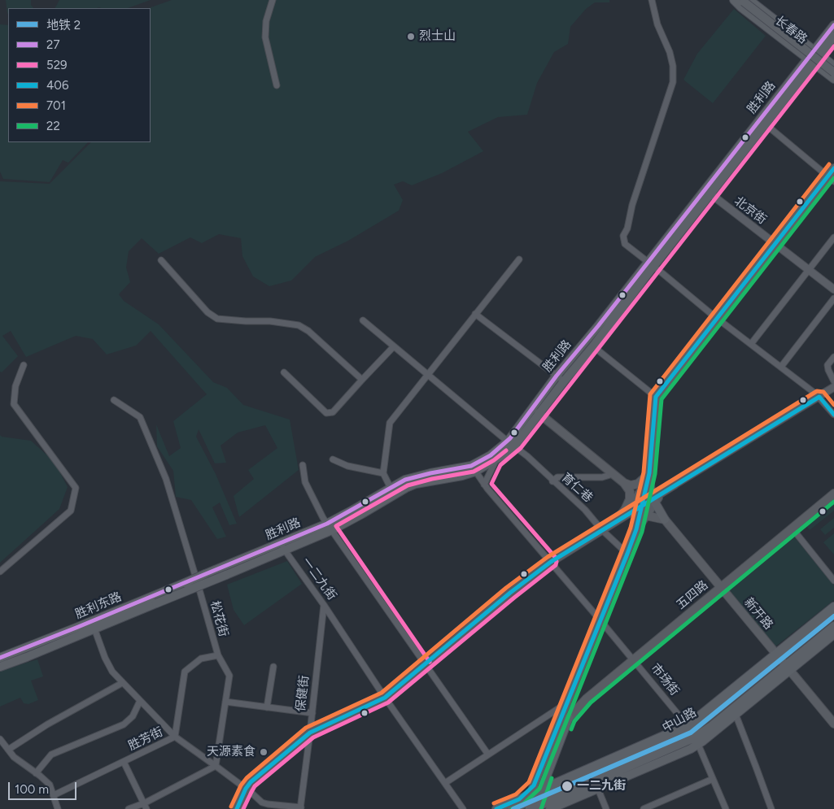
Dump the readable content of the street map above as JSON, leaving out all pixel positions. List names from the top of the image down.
{
  "streets": {
    "main road": [
      "长春路",
      "胜利路",
      "五四路",
      "胜利东路",
      "新开路",
      "中山路"
    ],
    "street": [
      "北京街",
      "育仁巷",
      "一二九街",
      "松花街",
      "市场街",
      "保健街",
      "胜芳街"
    ]
  },
  "crossings": [
    ["长春路", "胜利路"],
    ["胜利路", "北京街"],
    ["胜利路", "育仁巷"],
    ["胜利路", "一二九街"],
    ["胜利路", "胜利东路"],
    ["胜利路", "市场街"],
    ["一二九街", "保健街"],
    ["五四路", "新开路"],
    ["五四路", "市场街"],
    ["五四路", "中山路"],
    ["新开路", "中山路"],
    ["松花街", "胜芳街"],
    ["市场街", "中山路"]
  ],
  "places": ["烈士山", "天源素食", "一二九街"],
  "lines": [
    "transit line 27",
    "transit line 529",
    "transit line 701",
    "transit line 406",
    "transit line 22",
    "metro line 2"
  ],
  "legend": [
    "地铁 2",
    "27",
    "529",
    "406",
    "701",
    "22"
  ],
  "scale_bar": "100 m"
}
